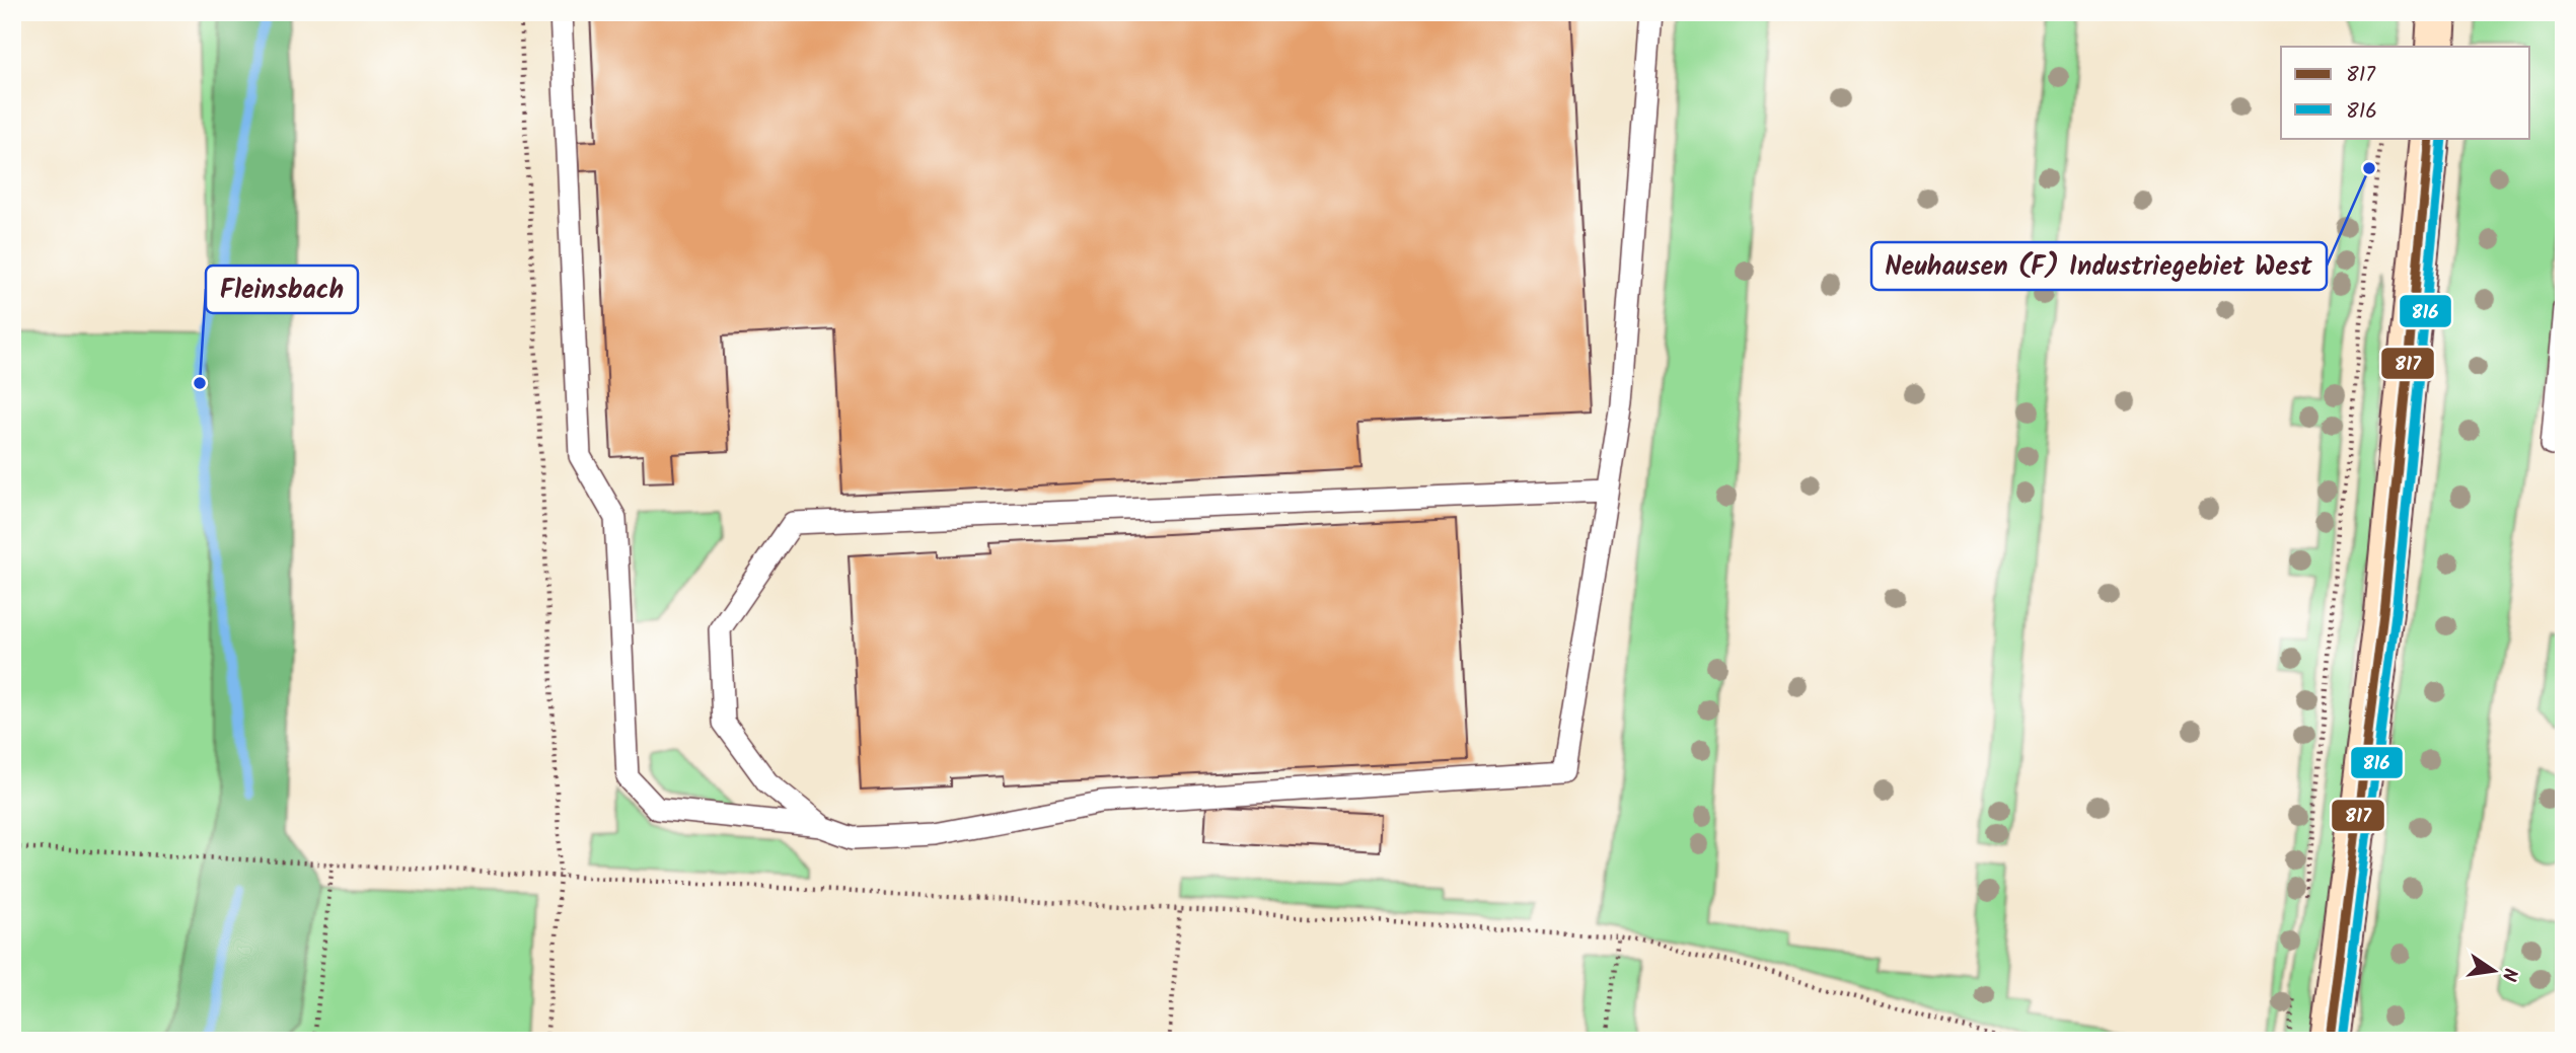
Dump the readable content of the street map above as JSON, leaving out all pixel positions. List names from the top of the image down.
{
  "places": ["Neuhausen (F) Industriegebiet West", "Fleinsbach"],
  "lines": ["transit line 817", "transit line 816"],
  "legend": ["817", "816"],
  "north": "right"
}
